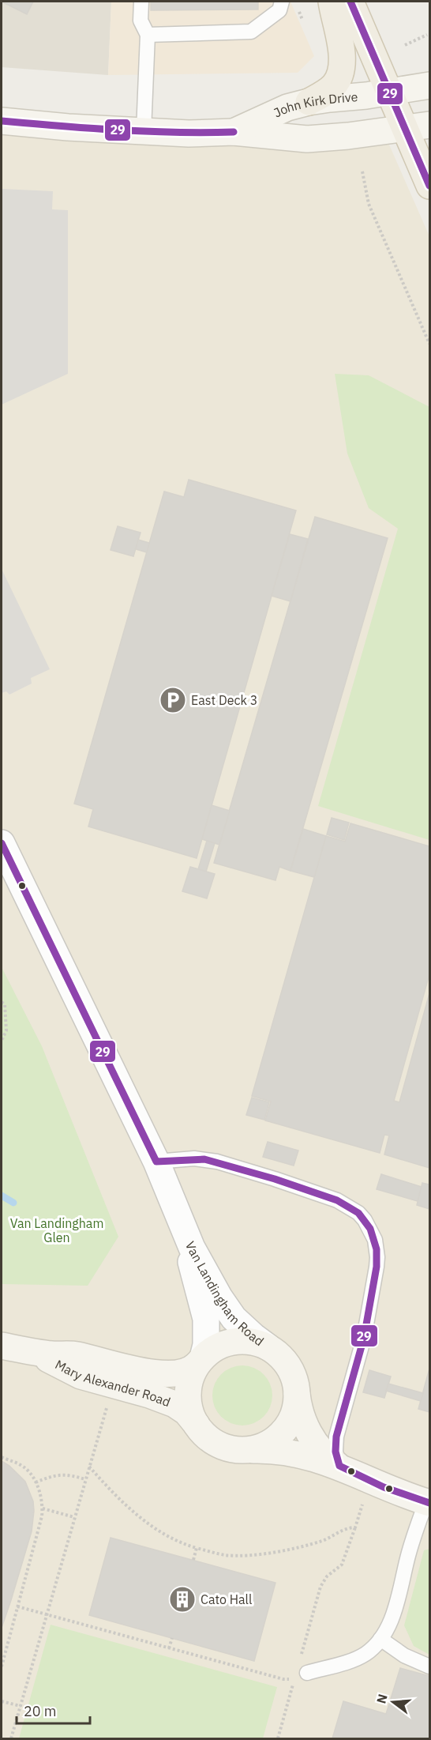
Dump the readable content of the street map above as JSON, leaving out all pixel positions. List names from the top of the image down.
{
  "streets": {
    "street": ["John Kirk Drive", "Van Landingham Road", "Mary Alexander Road"]
  },
  "crossings": [
    ["Van Landingham Road", "Mary Alexander Road"]
  ],
  "parks": ["Van Landingham Glen"],
  "places": {
    "parking": ["East Deck 3"],
    "building": ["Cato Hall"]
  },
  "lines": ["transit line 29"],
  "scale_bar": "20 m",
  "north": "left"
}
